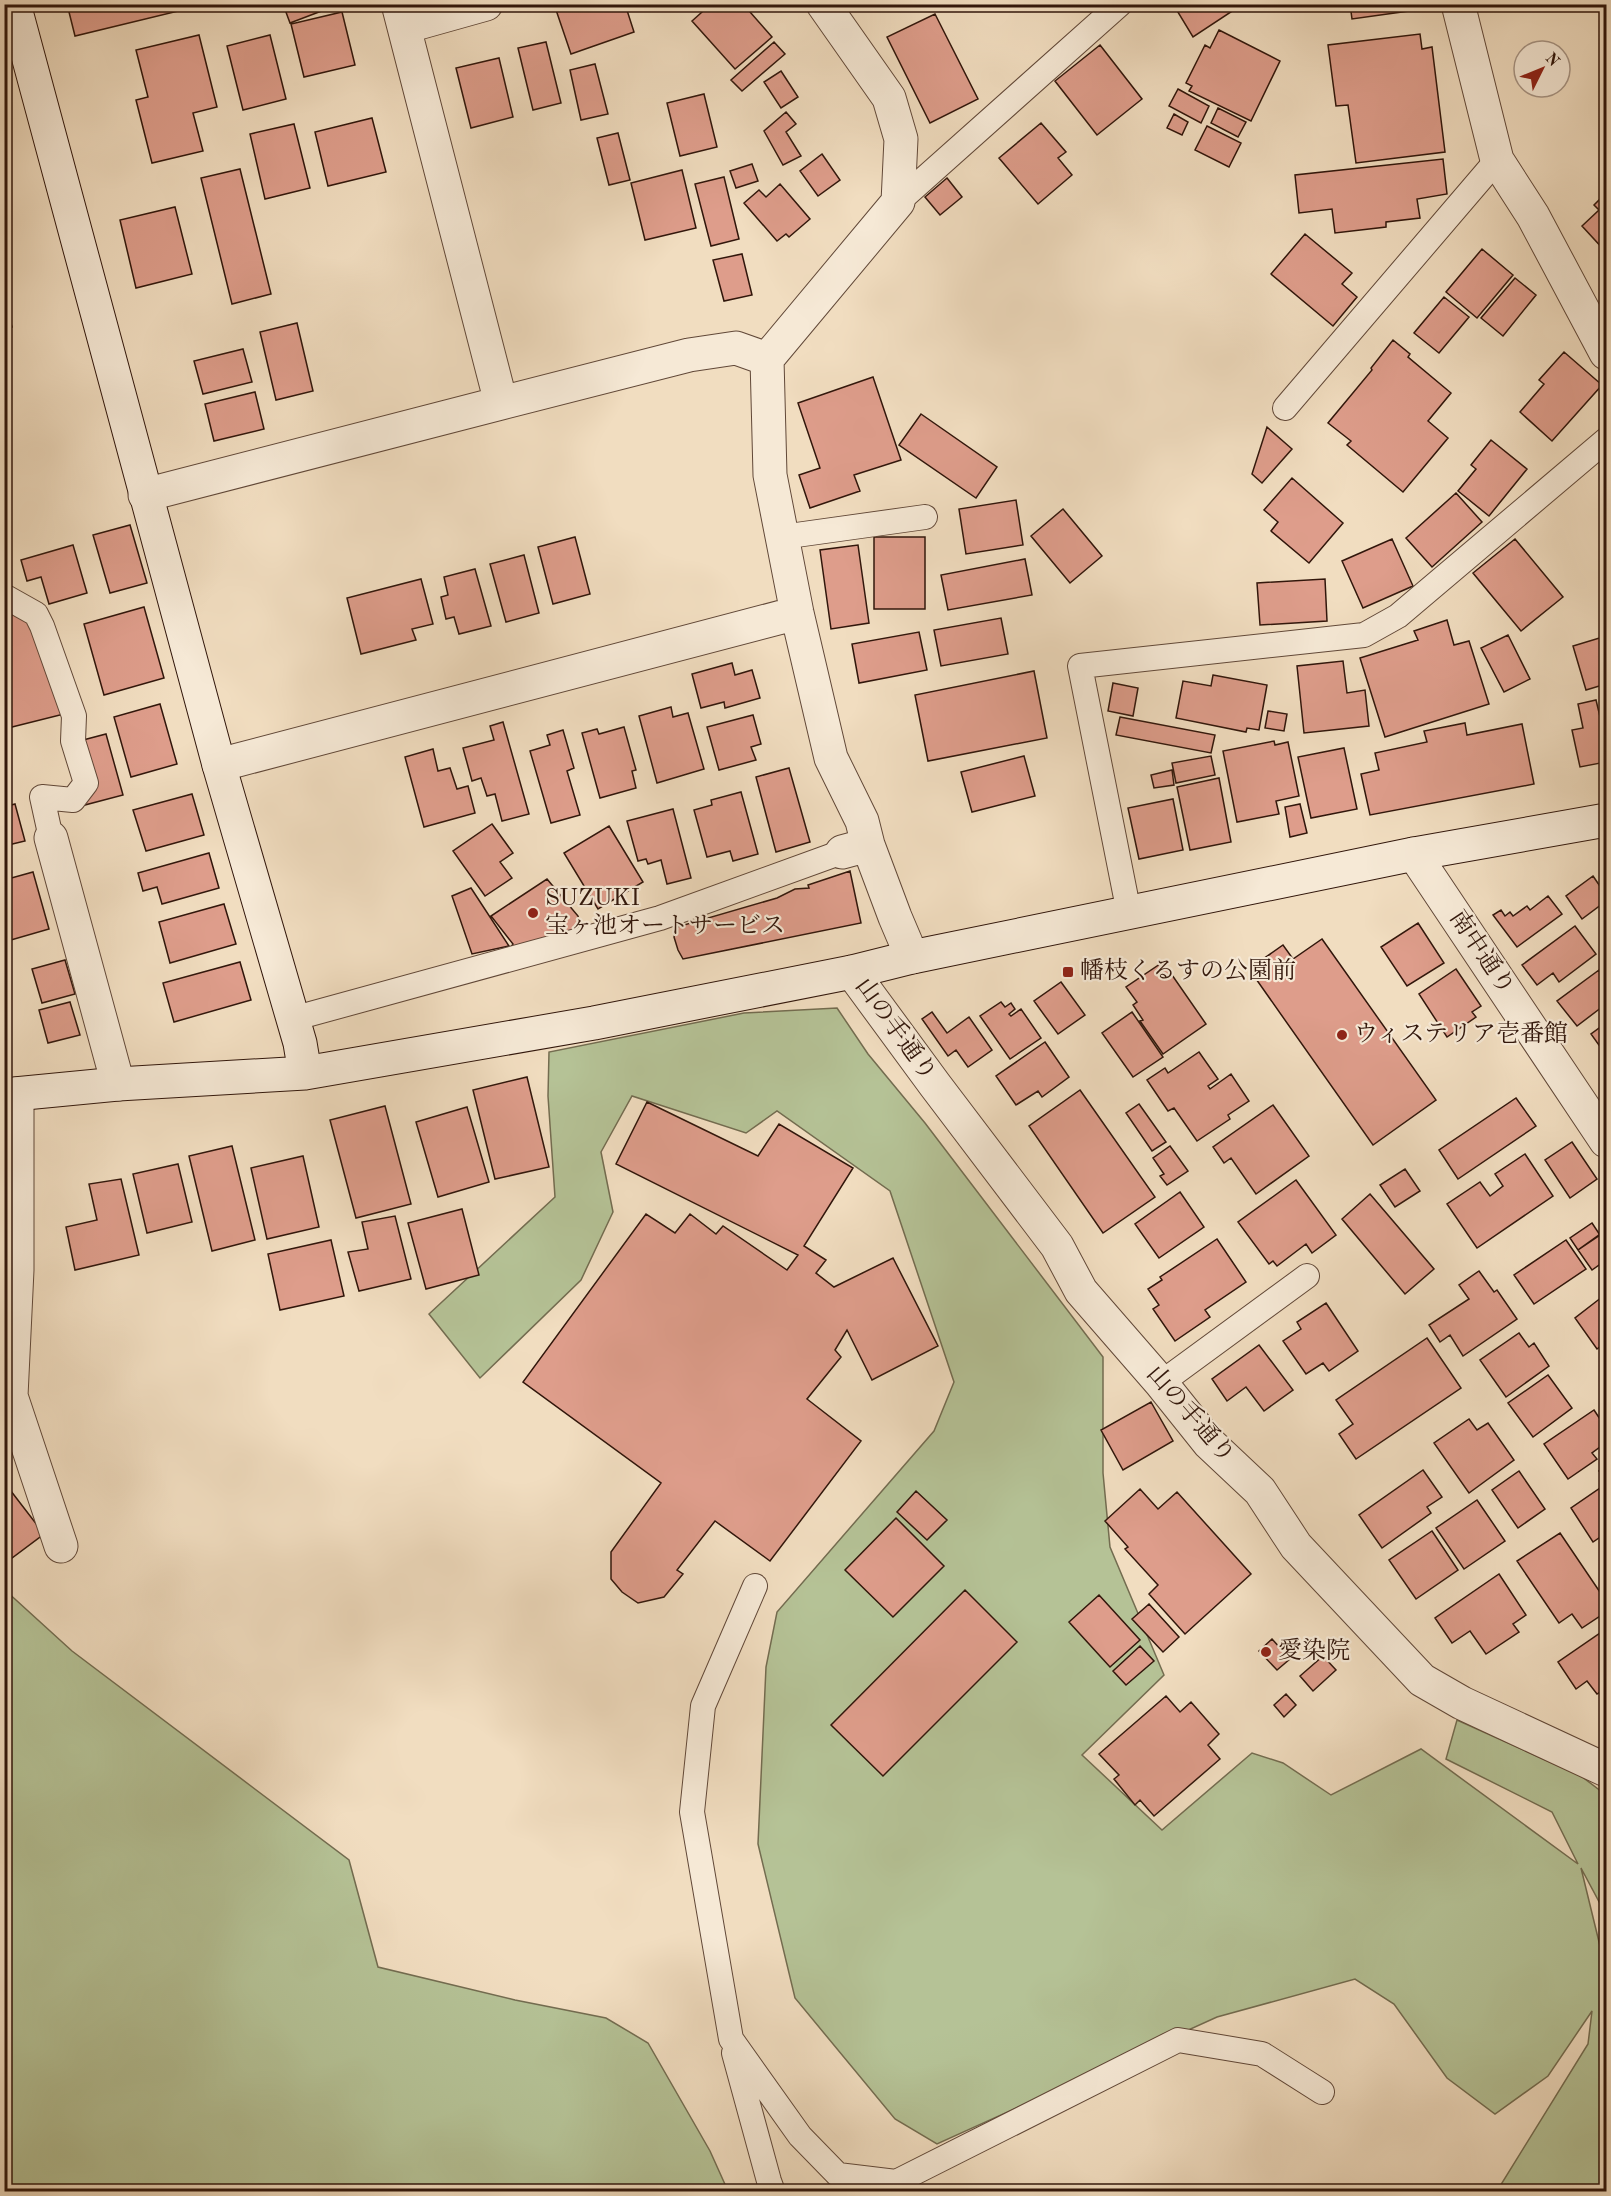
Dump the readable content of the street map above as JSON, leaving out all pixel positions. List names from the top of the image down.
{
  "streets": {
    "street": ["南中通り", "山の手通り"]
  },
  "places": {
    "other": ["SUZUKI 宝ヶ池オートサービス", "ウィステリア壱番館", "愛染院"],
    "transit": ["幡枝くるすの公園前"]
  },
  "north": "top right"
}
